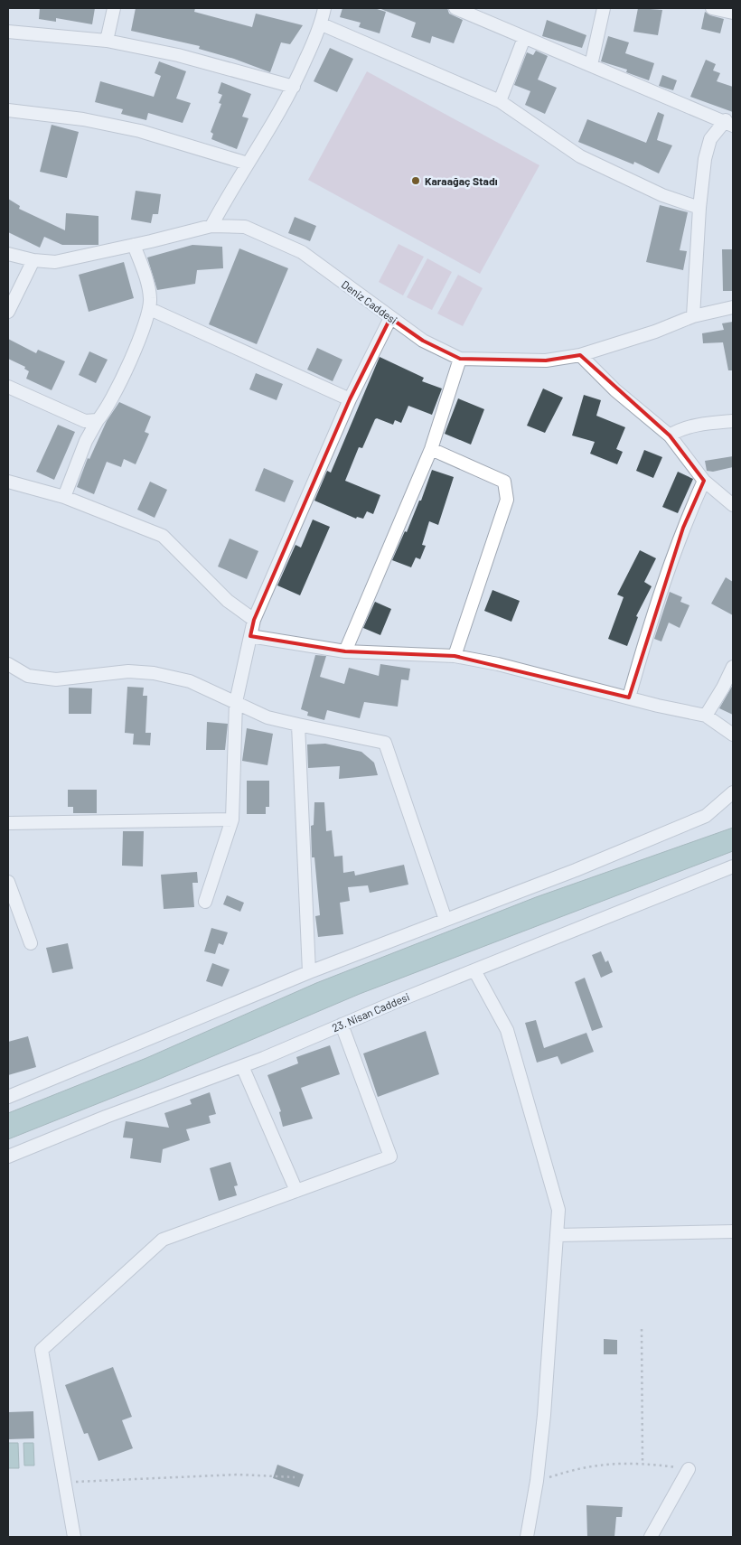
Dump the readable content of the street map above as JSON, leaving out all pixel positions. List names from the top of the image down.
{
  "streets": {
    "street": ["Deniz Caddesi", "23. Nisan Caddesi"]
  },
  "places": ["Karaağaç Stadı"]
}
